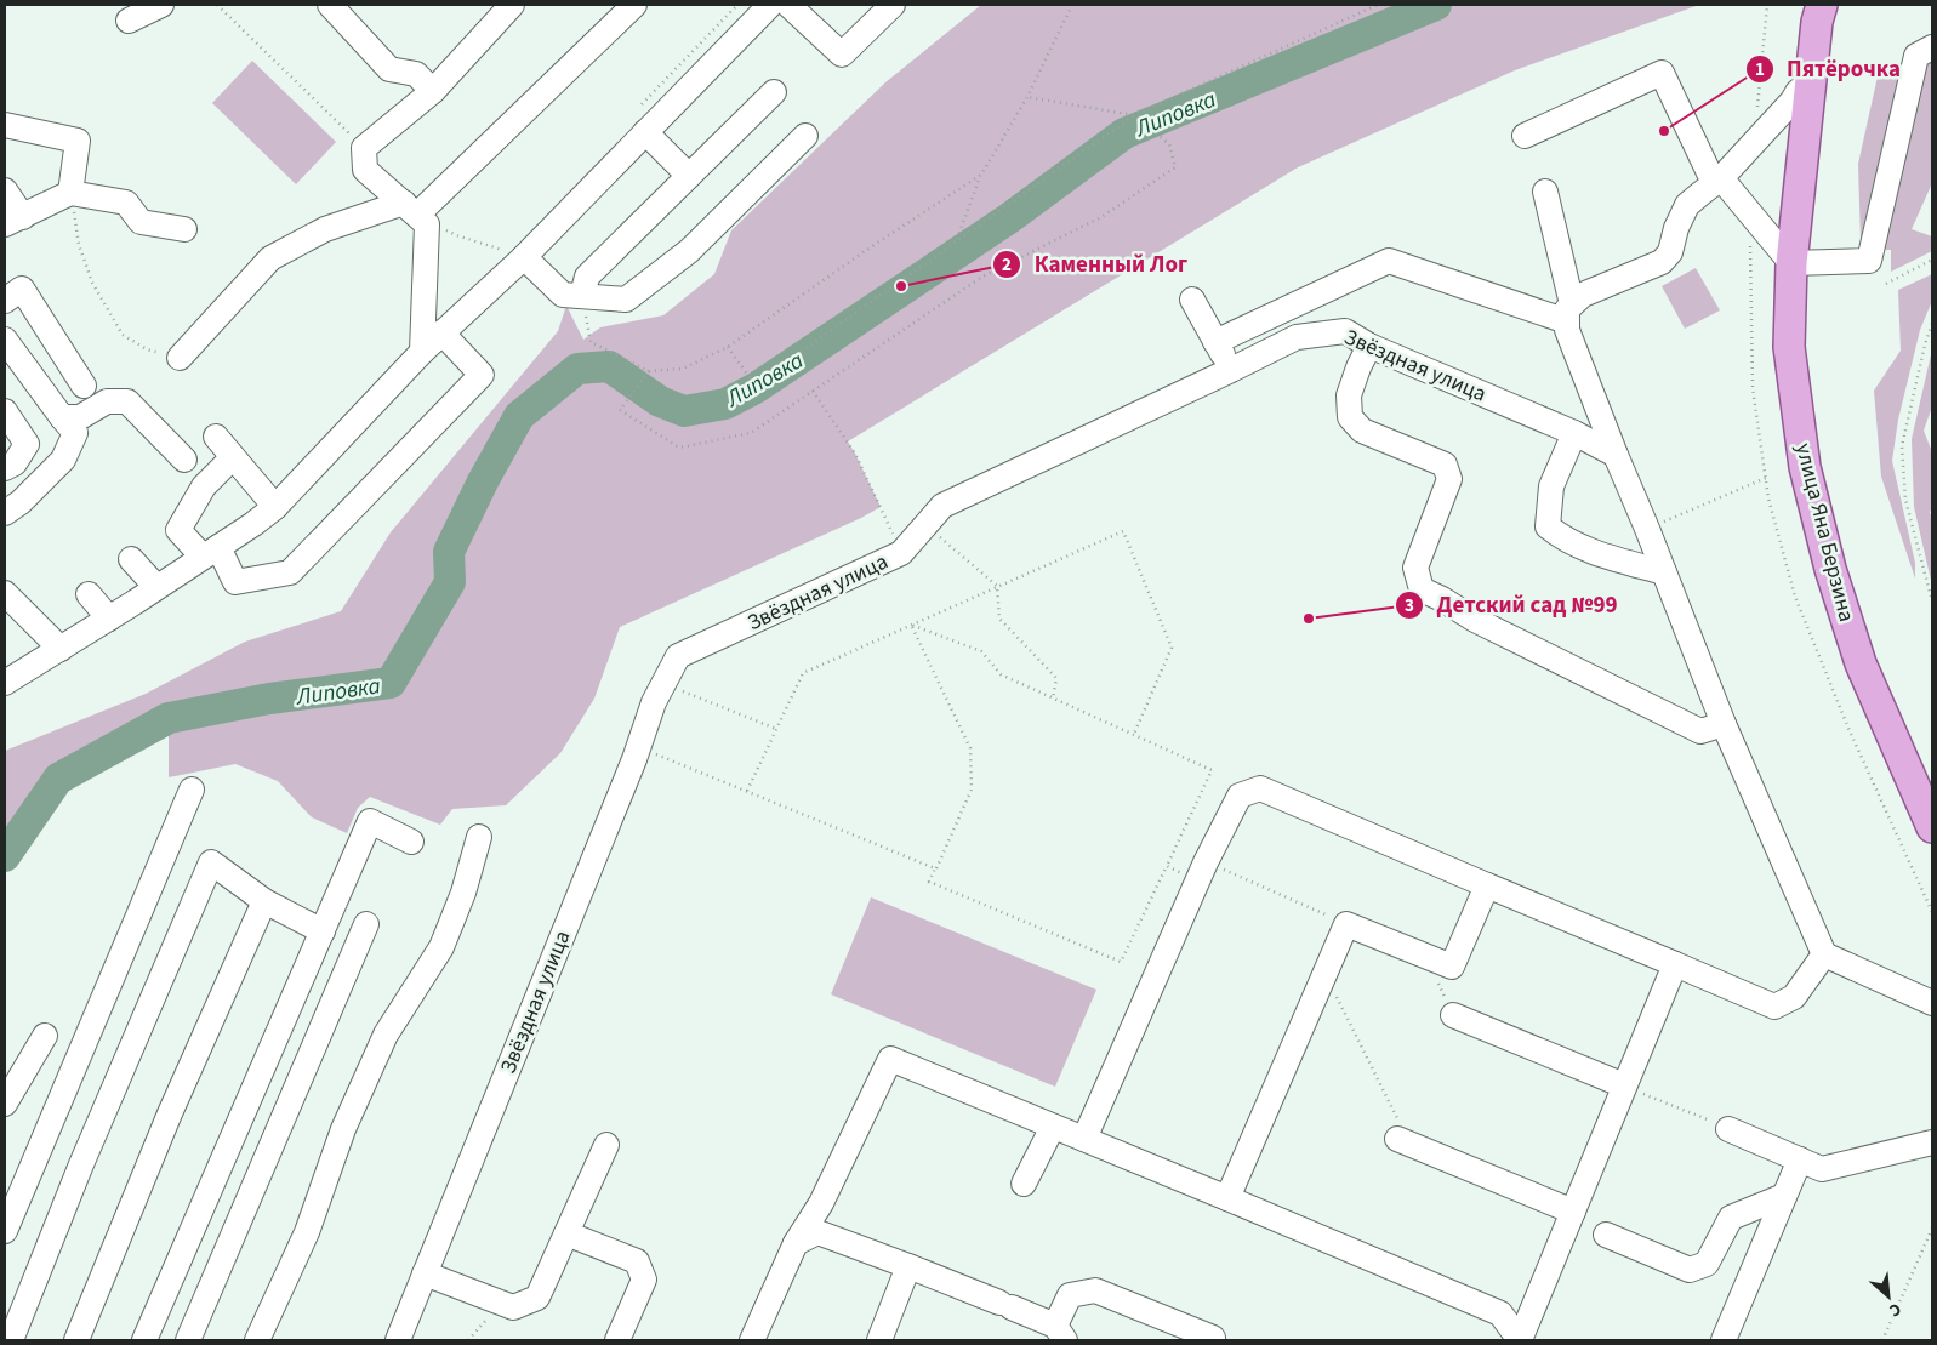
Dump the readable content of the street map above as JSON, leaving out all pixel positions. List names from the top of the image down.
{
  "streets": {
    "main road": ["улица Яна Берзина"],
    "street": ["Звёздная улица"]
  },
  "water": ["Липовка"],
  "places": ["Пятёрочка", "Каменный Лог", "Детский сад №99"],
  "north": "bottom right"
}
